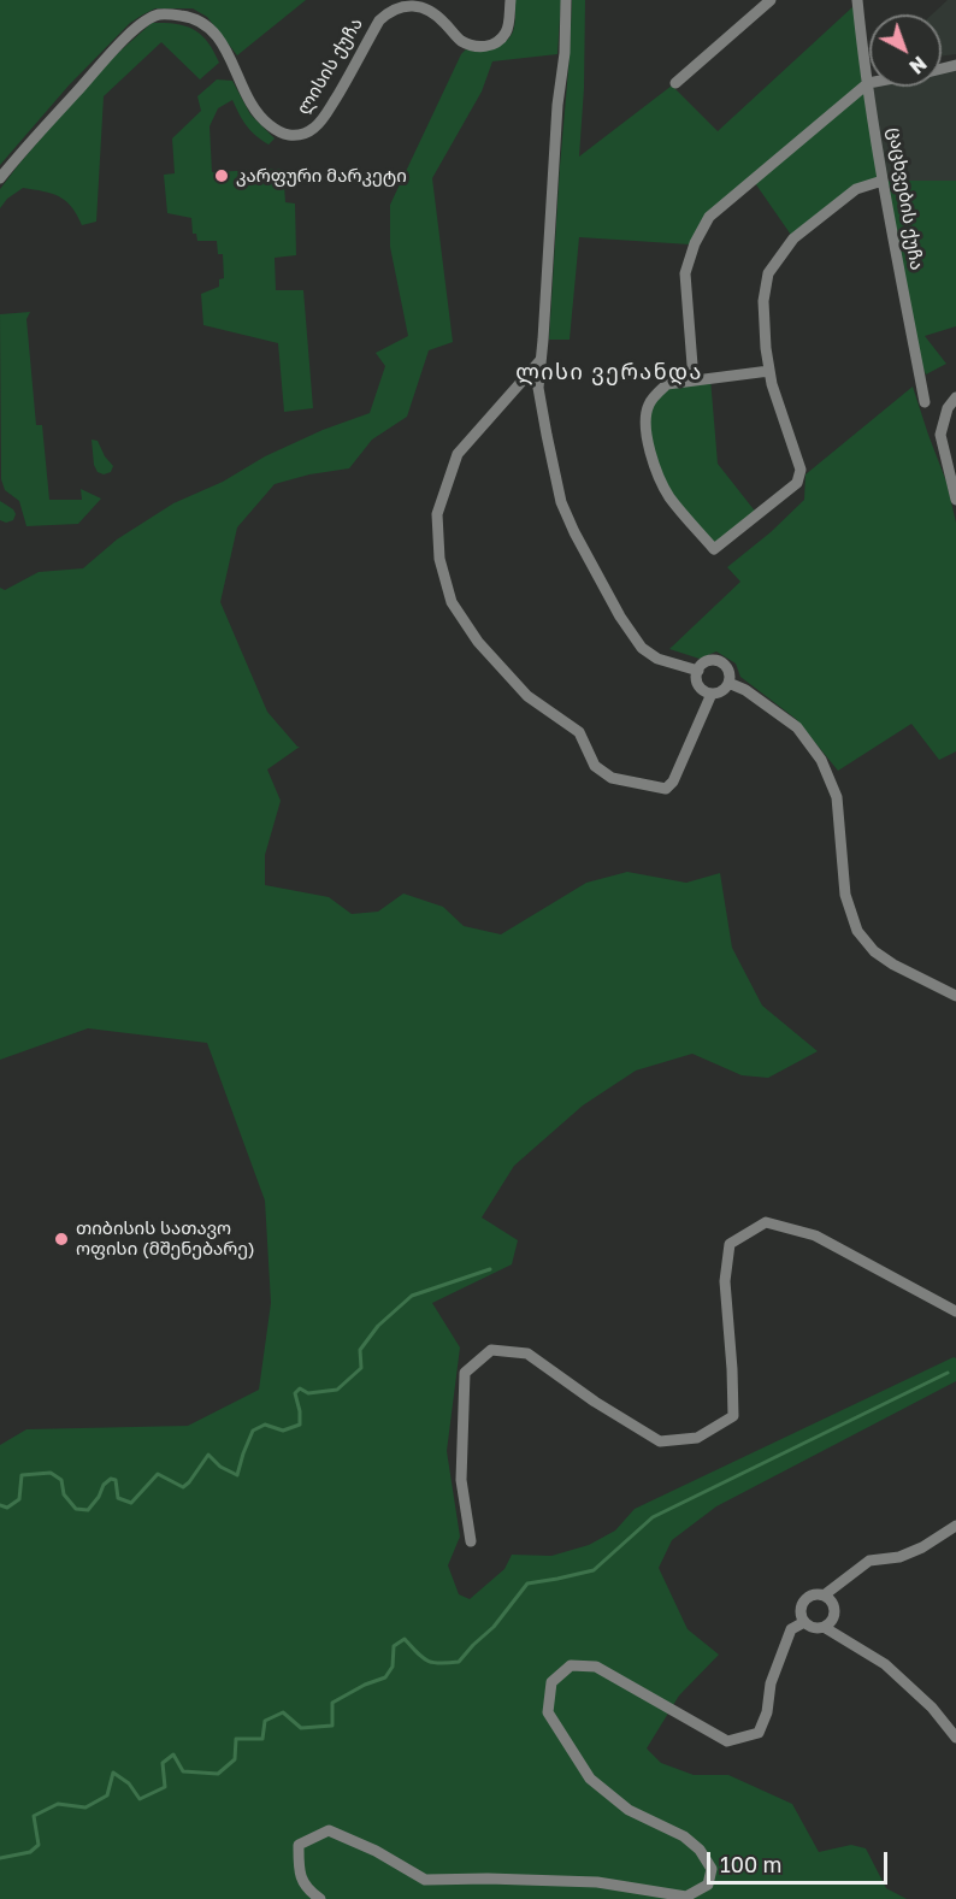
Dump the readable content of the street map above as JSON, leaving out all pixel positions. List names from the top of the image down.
{
  "streets": {
    "street": ["ლისის ქუჩა", "ცაცხვების ქუჩა"]
  },
  "districts": ["ლისი ვერანდა"],
  "places": ["კარფური მარკეტი", "თიბისის სათავო ოფისი (მშენებარე)"],
  "scale_bar": "100 m",
  "north": "bottom right"
}
